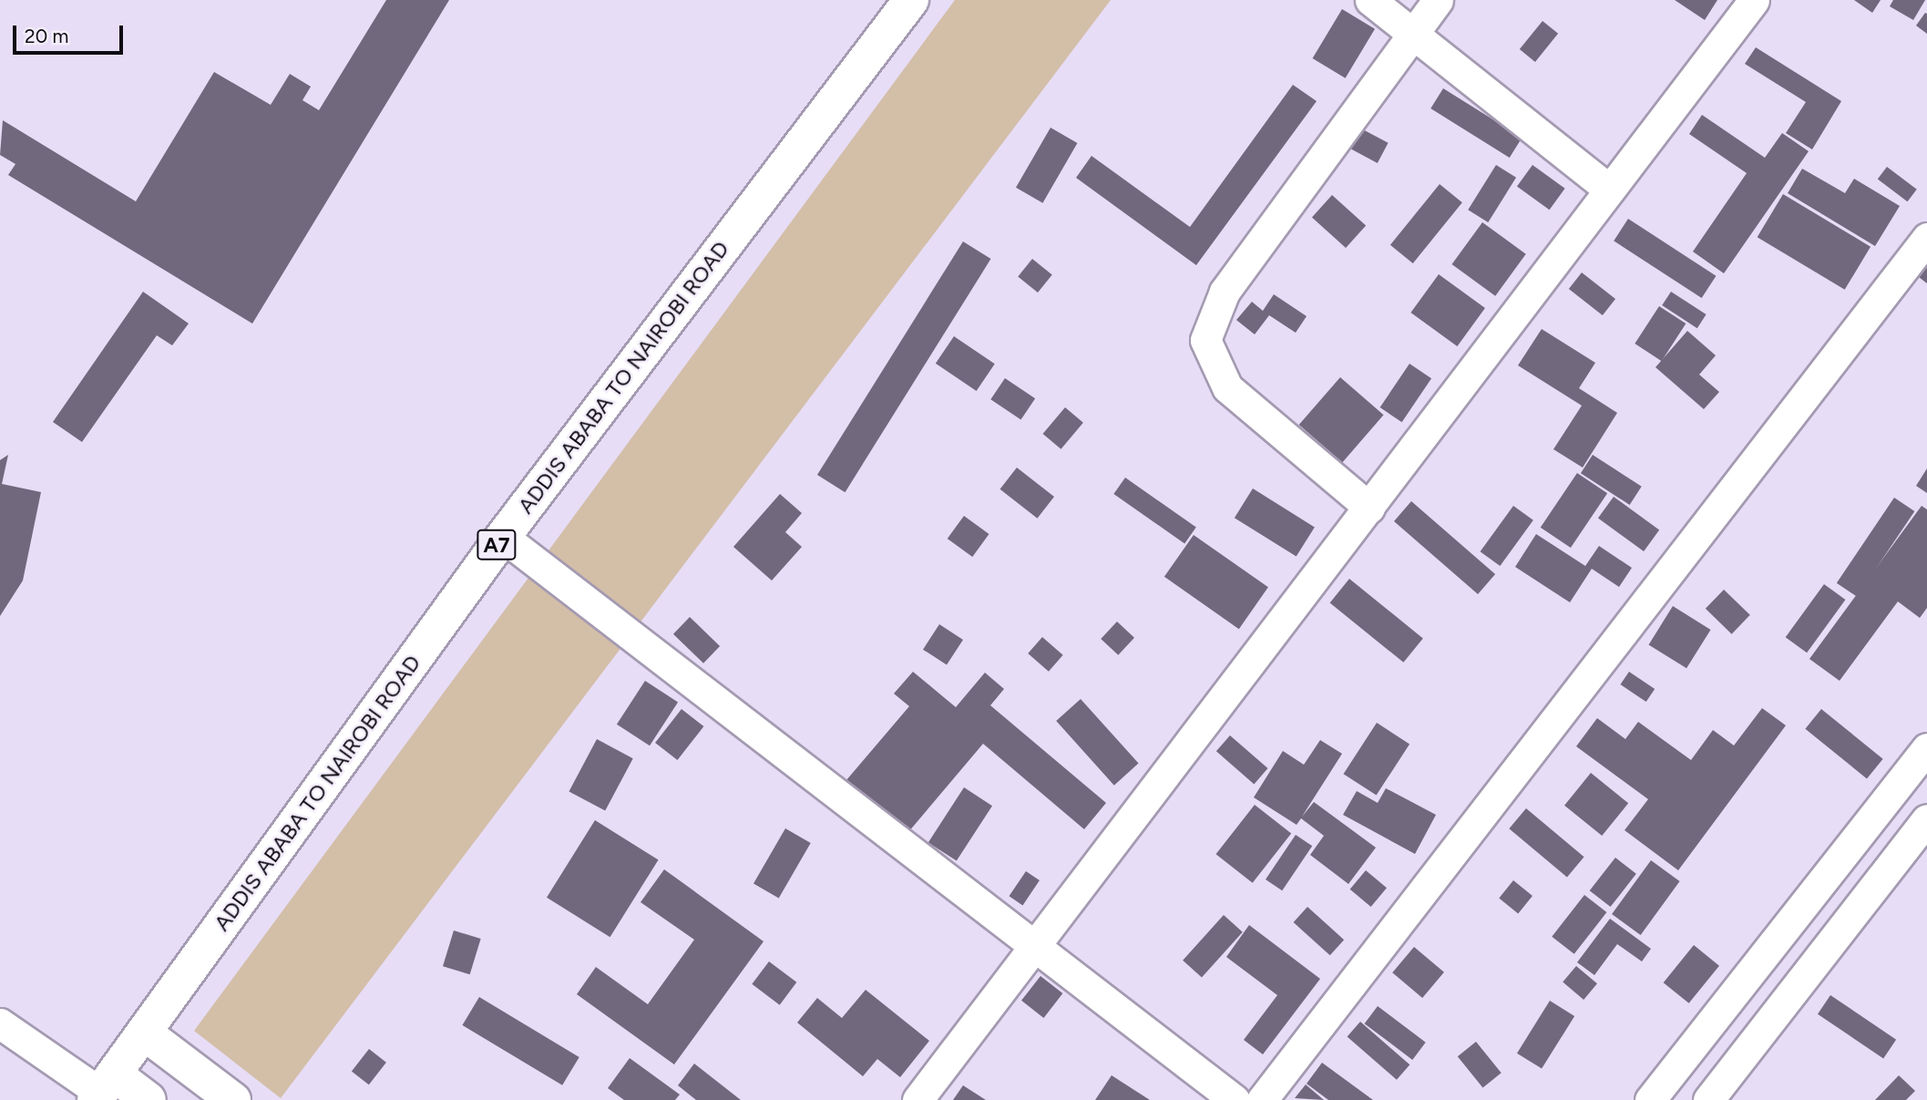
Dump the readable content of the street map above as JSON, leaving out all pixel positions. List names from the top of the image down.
{
  "streets": {
    "main road": ["ADDIS ABABA TO NAIROBI ROAD", "A7"]
  },
  "scale_bar": "20 m"
}
